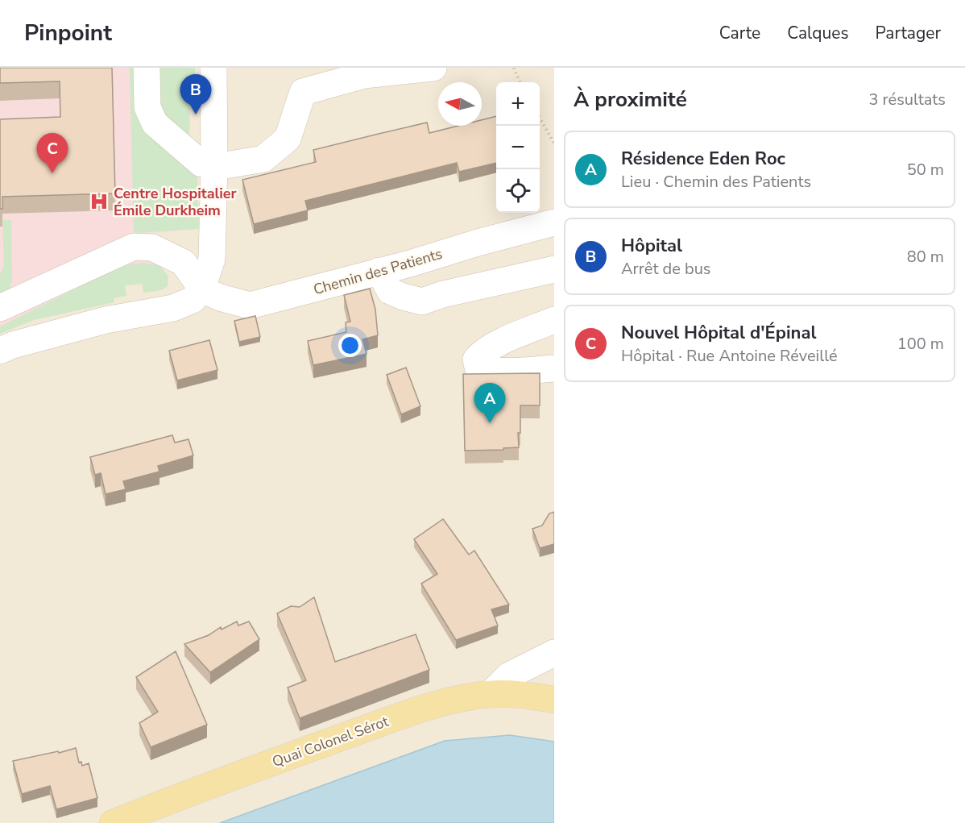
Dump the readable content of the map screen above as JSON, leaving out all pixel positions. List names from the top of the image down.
{
  "streets": {
    "main road": ["Quai Colonel Sérot"],
    "street": ["Chemin des Patients"]
  },
  "places": {
    "hospital": ["Centre Hospitalier Émile Durkheim"]
  },
  "north": "left",
  "page": {
    "header": "Pinpoint",
    "nav": ["Carte", "Calques", "Partager"],
    "heading": ["À proximité", "3 résultats"],
    "pins": ["B", "C", "A"],
    "map_buttons": ["+", "−"],
    "list": [
      {
        "mark": "A",
        "name": "Résidence Eden Roc",
        "note": "Lieu · Chemin des Patients",
        "value": "50 m"
      },
      {
        "mark": "B",
        "name": "Hôpital",
        "note": "Arrêt de bus",
        "value": "80 m"
      },
      {
        "mark": "C",
        "name": "Nouvel Hôpital d'Épinal",
        "note": "Hôpital · Rue Antoine Réveillé",
        "value": "100 m"
      }
    ]
  }
}
